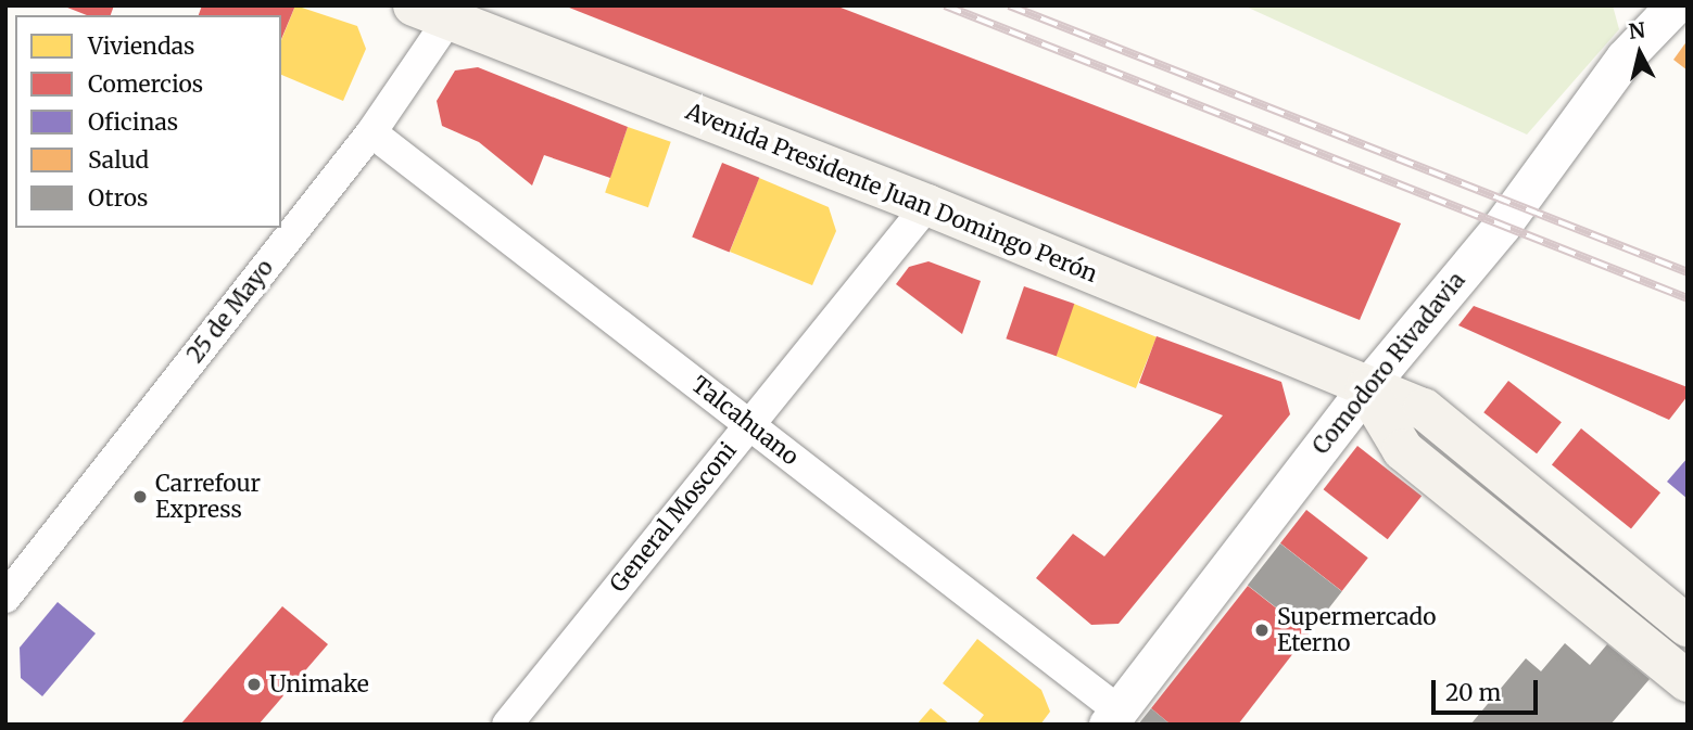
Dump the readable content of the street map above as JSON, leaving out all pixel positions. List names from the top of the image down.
{
  "streets": {
    "main road": ["Avenida Presidente Juan Domingo Perón"],
    "street": [
      "25 de Mayo",
      "Comodoro Rivadavia",
      "Talcahuano",
      "General Mosconi"
    ]
  },
  "crossings": [
    ["Avenida Presidente Juan Domingo Perón", "25 de Mayo"],
    ["Avenida Presidente Juan Domingo Perón", "Comodoro Rivadavia"],
    ["Avenida Presidente Juan Domingo Perón", "General Mosconi"],
    ["25 de Mayo", "Talcahuano"],
    ["Comodoro Rivadavia", "Talcahuano"],
    ["Talcahuano", "General Mosconi"]
  ],
  "places": ["Carrefour Express", "Supermercado Eterno", "Unimake"],
  "legend": [
    "Viviendas",
    "Comercios",
    "Oficinas",
    "Salud",
    "Otros"
  ],
  "scale_bar": "20 m",
  "north": "top"
}
